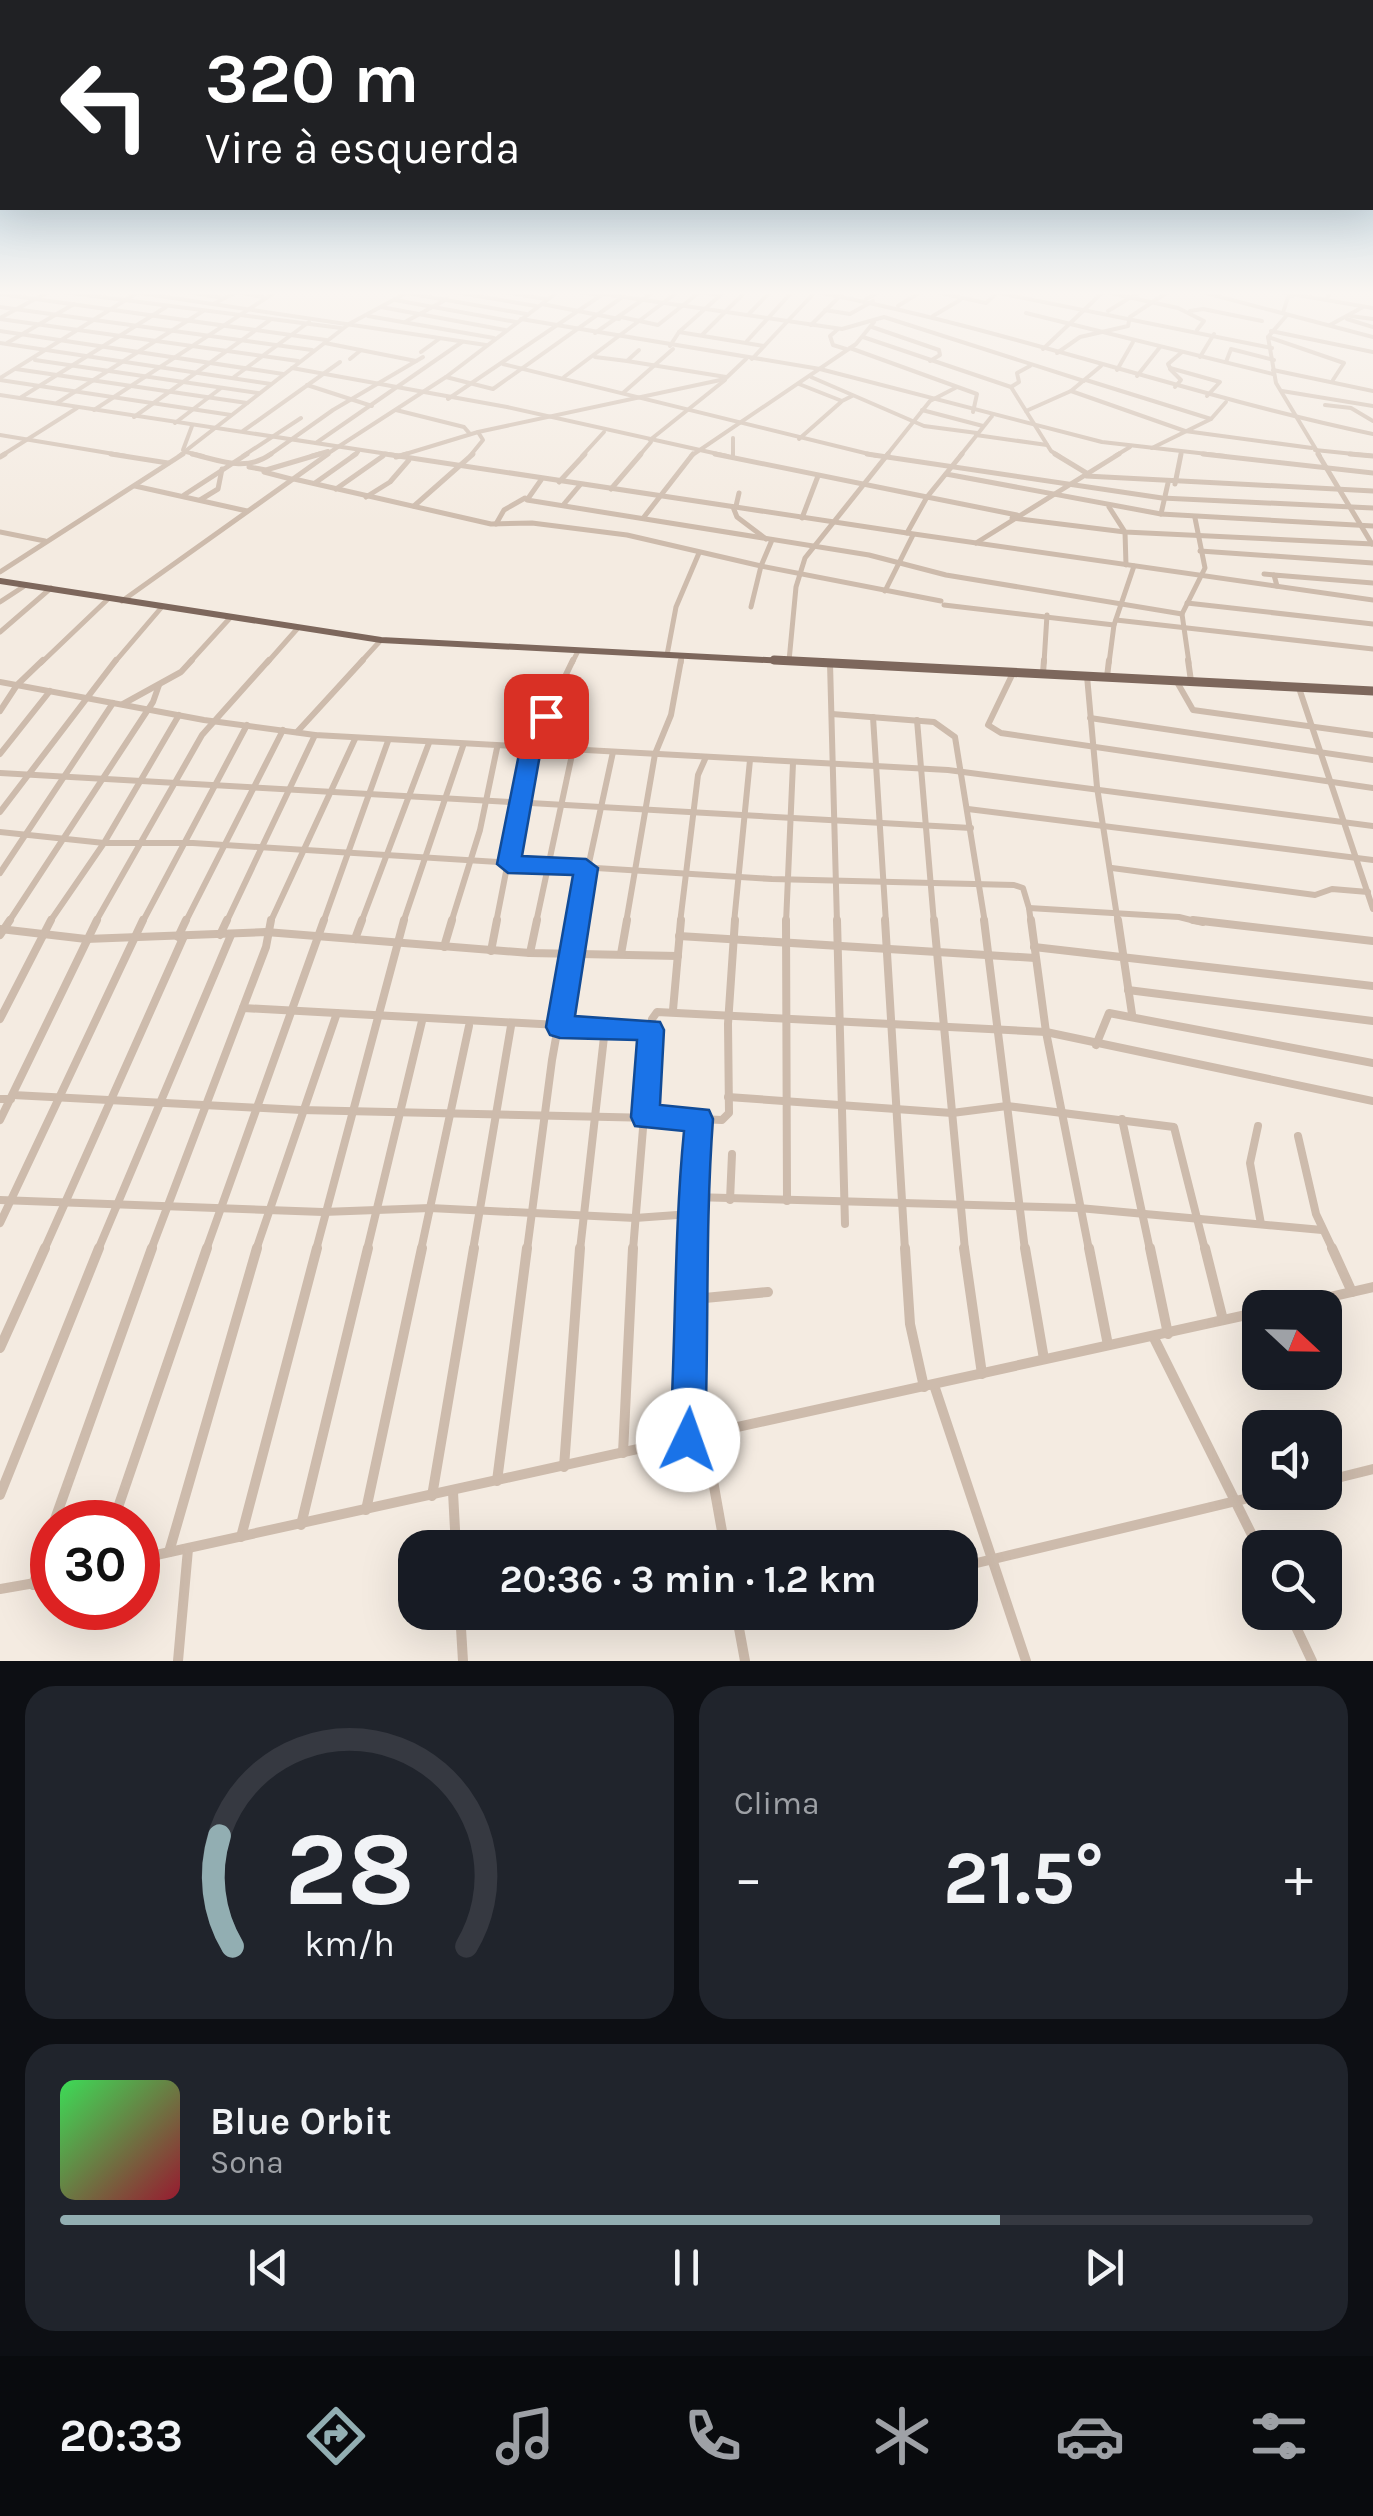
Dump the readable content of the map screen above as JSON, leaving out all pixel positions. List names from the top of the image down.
{
  "north": "right",
  "page": {
    "turn": ["320 m", "Vire à esquerda"],
    "limit": "30",
    "trip": "20:36 · 3 min · 1.2 km",
    "tile": "Clima",
    "heat": ["−", "21.5°", "+"],
    "song": ["Blue Orbit", "Sona"],
    "tabs": "20:33",
    "gauge": ["28", "km/h"]
  }
}
